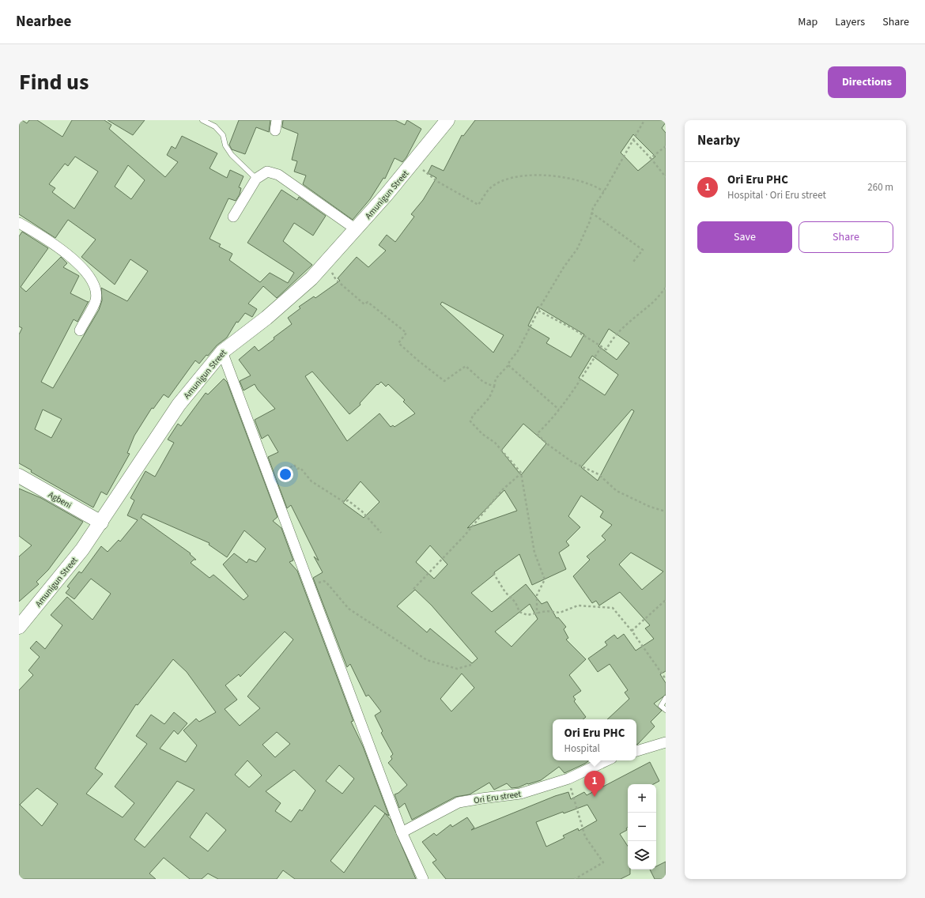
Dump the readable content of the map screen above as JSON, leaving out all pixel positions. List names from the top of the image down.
{
  "streets": {
    "main road": ["Amunigun Street", "Agbeni"],
    "street": ["Ori Eru street"]
  },
  "crossings": [
    ["Amunigun Street", "Agbeni"]
  ],
  "page": {
    "header": "Nearbee",
    "nav": ["Map", "Layers", "Share"],
    "title": "Find us",
    "buttons": [
      "Directions",
      ["Save", "Share"]
    ],
    "heading": "Nearby",
    "list": [
      {
        "mark": "1",
        "name": "Ori Eru PHC",
        "note": "Hospital · Ori Eru street",
        "value": "260 m"
      }
    ],
    "popup": ["Ori Eru PHC", "Hospital"],
    "pins": "1",
    "map_buttons": ["+", "−"]
  }
}
